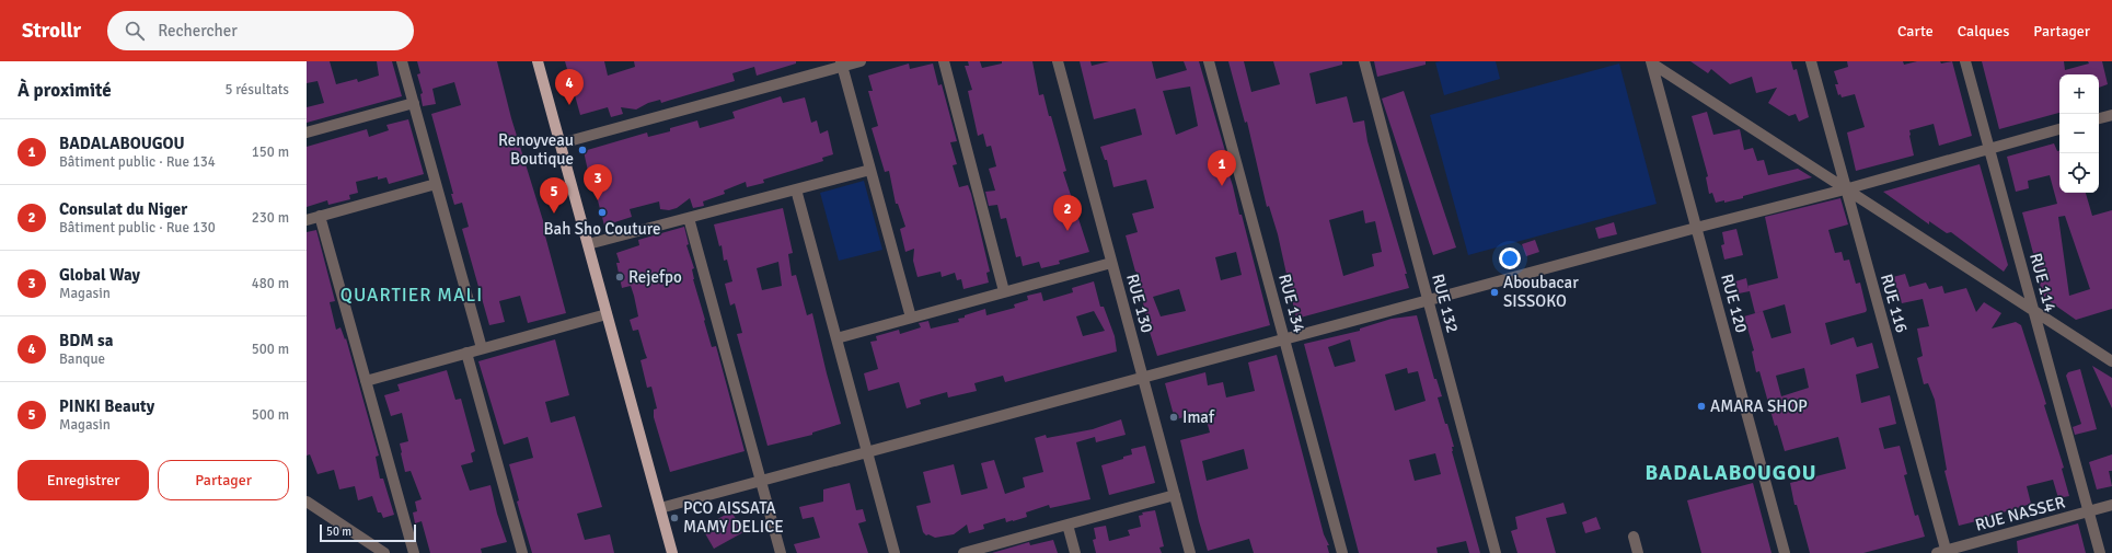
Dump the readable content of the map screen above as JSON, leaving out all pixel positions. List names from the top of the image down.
{
  "streets": {
    "street": [
      "RUE 114",
      "RUE 130",
      "RUE 134",
      "RUE 132",
      "RUE 120",
      "RUE 116",
      "RUE NASSER"
    ]
  },
  "crossings": [
    ["RUE 114", "RUE NASSER"],
    ["RUE 116", "RUE NASSER"]
  ],
  "districts": ["QUARTIER MALI", "BADALABOUGOU"],
  "places": [
    "Renoyveau Boutique",
    "Bah Sho Couture",
    "Rejefpo",
    "Aboubacar SISSOKO",
    "AMARA SHOP",
    "Imaf",
    "PCO AISSATA MAMY DELICE"
  ],
  "scale_bar": "50 m",
  "page": {
    "header": "Strollr",
    "search": "Rechercher",
    "nav": ["Carte", "Calques", "Partager"],
    "heading": ["À proximité", "5 résultats"],
    "pins": [
      "4",
      "1",
      "3",
      "5",
      "2"
    ],
    "map_buttons": ["+", "−"],
    "list": [
      {
        "mark": "1",
        "name": "BADALABOUGOU",
        "note": "Bâtiment public · Rue 134",
        "value": "150 m"
      },
      {
        "mark": "2",
        "name": "Consulat du Niger",
        "note": "Bâtiment public · Rue 130",
        "value": "230 m"
      },
      {
        "mark": "3",
        "name": "Global Way",
        "note": "Magasin",
        "value": "480 m"
      },
      {
        "mark": "4",
        "name": "BDM sa",
        "note": "Banque",
        "value": "500 m"
      },
      {
        "mark": "5",
        "name": "PINKI Beauty",
        "note": "Magasin",
        "value": "500 m"
      }
    ],
    "buttons": ["Enregistrer", "Partager"],
    "scale": "50 m"
  }
}
